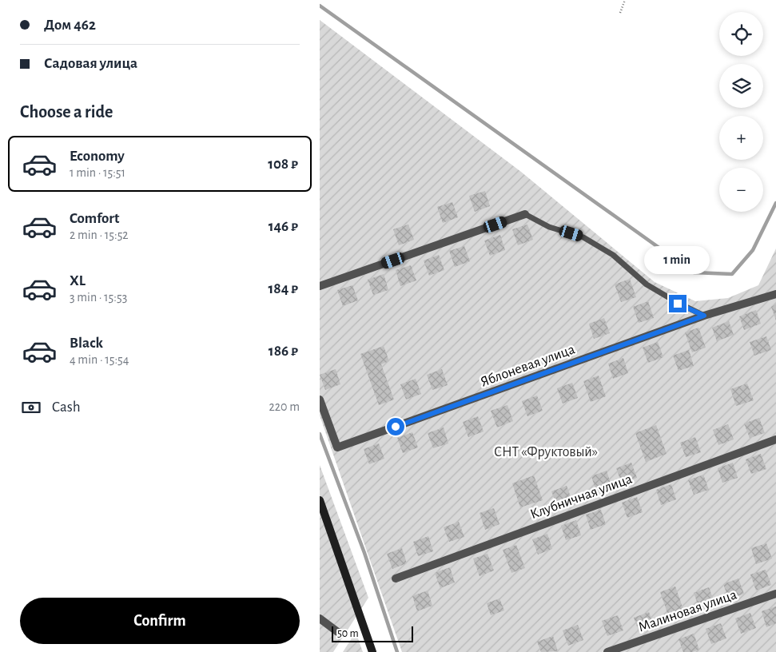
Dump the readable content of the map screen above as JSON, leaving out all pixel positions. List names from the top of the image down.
{
  "streets": {
    "street": ["Яблоневая улица", "Клубничная улица", "Малиновая улица"]
  },
  "parks": ["СНТ «Фруктовый»"],
  "scale_bar": "50 m",
  "page": {
    "banner": ["Дом 462", "Садовая улица"],
    "map_buttons": ["+", "−"],
    "heading": "Choose a ride",
    "list": [
      {
        "name": "Economy",
        "note": "1 min · 15:51",
        "value": "108 ₽"
      },
      {
        "name": "Comfort",
        "note": "2 min · 15:52",
        "value": "146 ₽"
      },
      {
        "name": "XL",
        "note": "3 min · 15:53",
        "value": "184 ₽"
      },
      {
        "name": "Black",
        "note": "4 min · 15:54",
        "value": "186 ₽"
      }
    ],
    "bubble": "1 min",
    "pay": ["Cash", "220 m"],
    "buttons": "Confirm",
    "scale": "50 m"
  }
}
